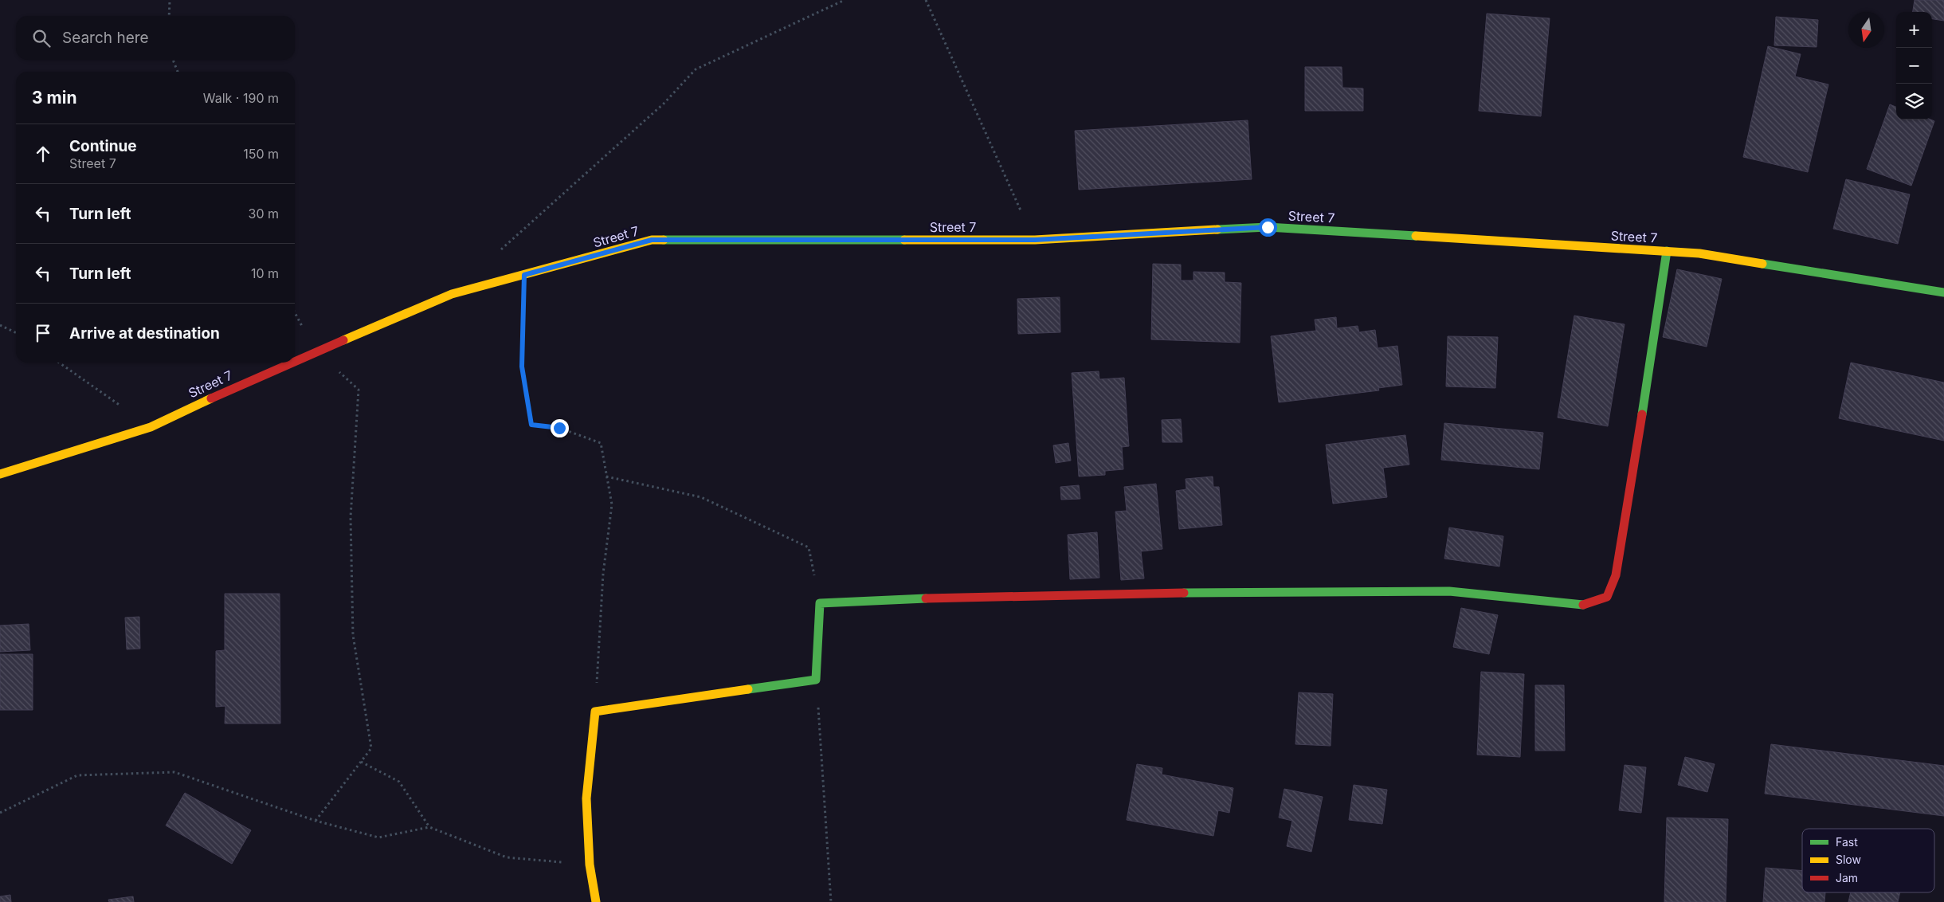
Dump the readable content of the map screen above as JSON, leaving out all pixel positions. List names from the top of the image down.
{
  "streets": {
    "street": ["Street 7"]
  },
  "legend": ["Fast", "Slow", "Jam"],
  "north": "bottom",
  "page": {
    "map_buttons": ["+", "−"],
    "search": "Search here",
    "heading": ["3 min", "Walk · 190 m"],
    "list": [
      ["Continue", "Street 7", "150 m"],
      ["Turn left", "30 m"],
      ["Turn left", "10 m"],
      "Arrive at destination"
    ]
  }
}
